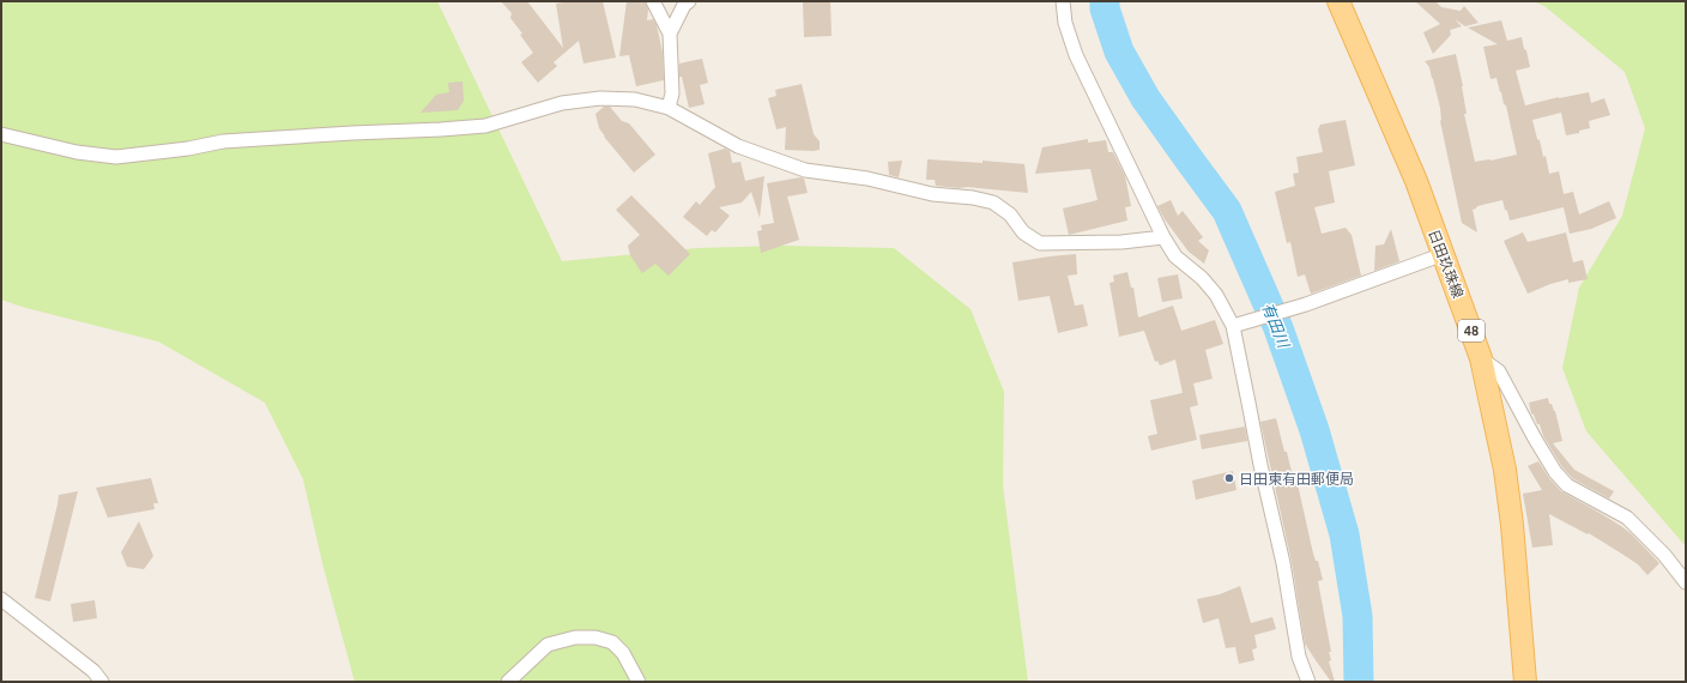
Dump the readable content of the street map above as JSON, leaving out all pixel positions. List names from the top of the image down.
{
  "streets": {
    "main road": ["日田玖珠線", "48"]
  },
  "water": ["有田川"],
  "places": ["日田東有田郵便局"]
}
